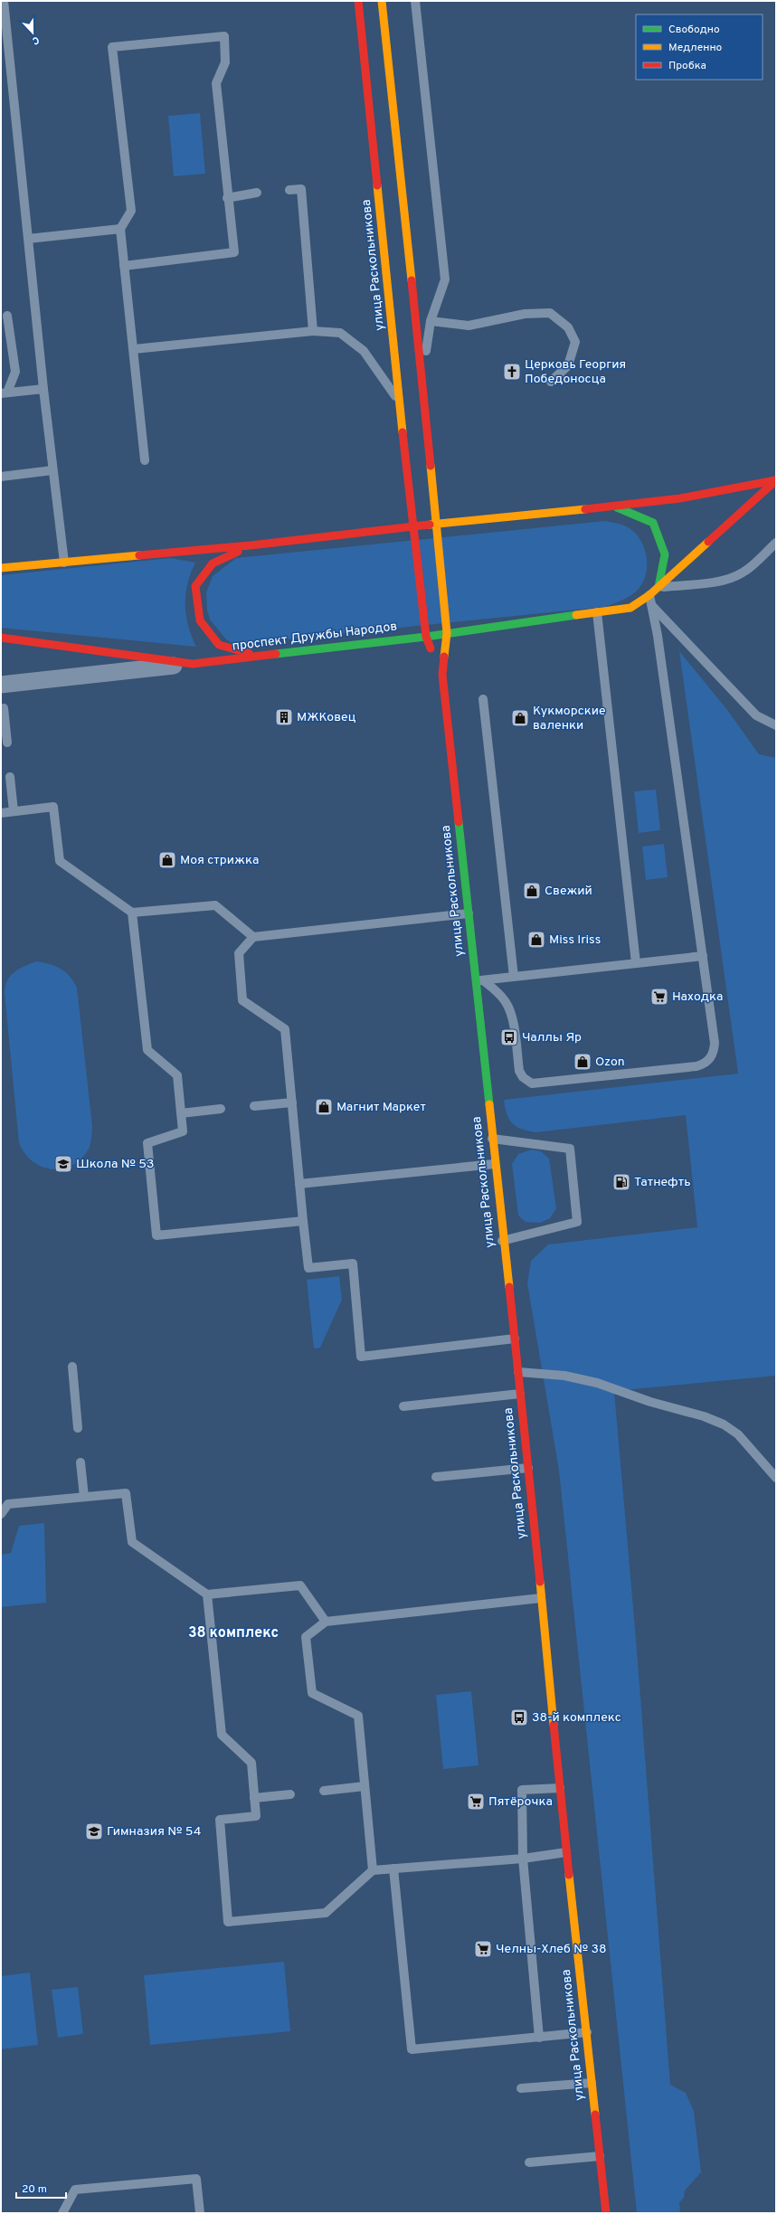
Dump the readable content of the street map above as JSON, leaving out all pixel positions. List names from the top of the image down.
{
  "streets": {
    "street": ["улица Раскольникова", "проспект Дружбы Народов"]
  },
  "crossings": [
    ["улица Раскольникова", "проспект Дружбы Народов"]
  ],
  "districts": ["38 комплекс"],
  "places": {
    "church": ["Церковь Георгия Победоносца"],
    "building": ["МЖКовец"],
    "shop": [
      "Кукморские валенки",
      "Моя стрижка",
      "Свежий",
      "Miss Iriss",
      "Ozon",
      "Магнит Маркет"
    ],
    "supermarket": ["Находка", "Пятёрочка", "Челны-Хлеб № 38"],
    "bus stop": ["Чаллы Яр", "38-й комплекс"],
    "school or university": ["Школа № 53", "Гимназия № 54"],
    "fuel station": ["Татнефть"]
  },
  "legend": ["Свободно", "Медленно", "Пробка"],
  "scale_bar": "20 m",
  "north": "bottom"
}
